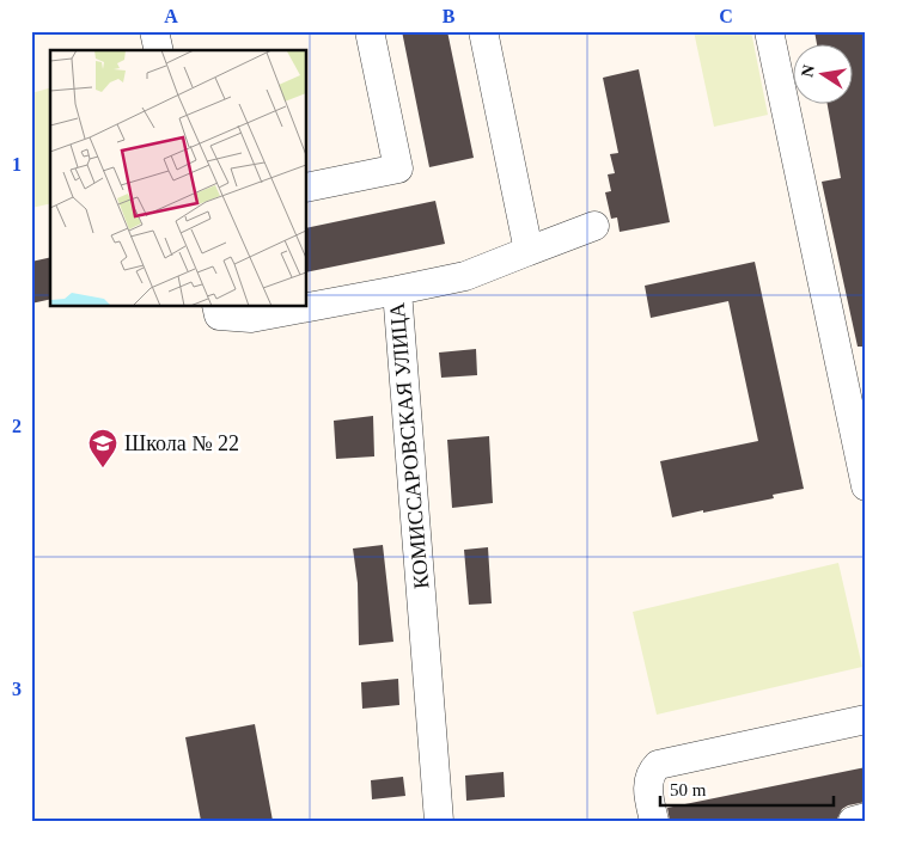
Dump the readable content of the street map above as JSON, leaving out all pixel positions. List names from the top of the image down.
{
  "streets": {
    "street": ["КОМИССАРОВСКАЯ УЛИЦА"]
  },
  "places": {
    "school or university": ["Школа № 22"]
  },
  "scale_bar": "50 m",
  "north": "left",
  "grid": {
    "columns": ["A", "B", "C"],
    "rows": ["1", "2", "3"]
  }
}
